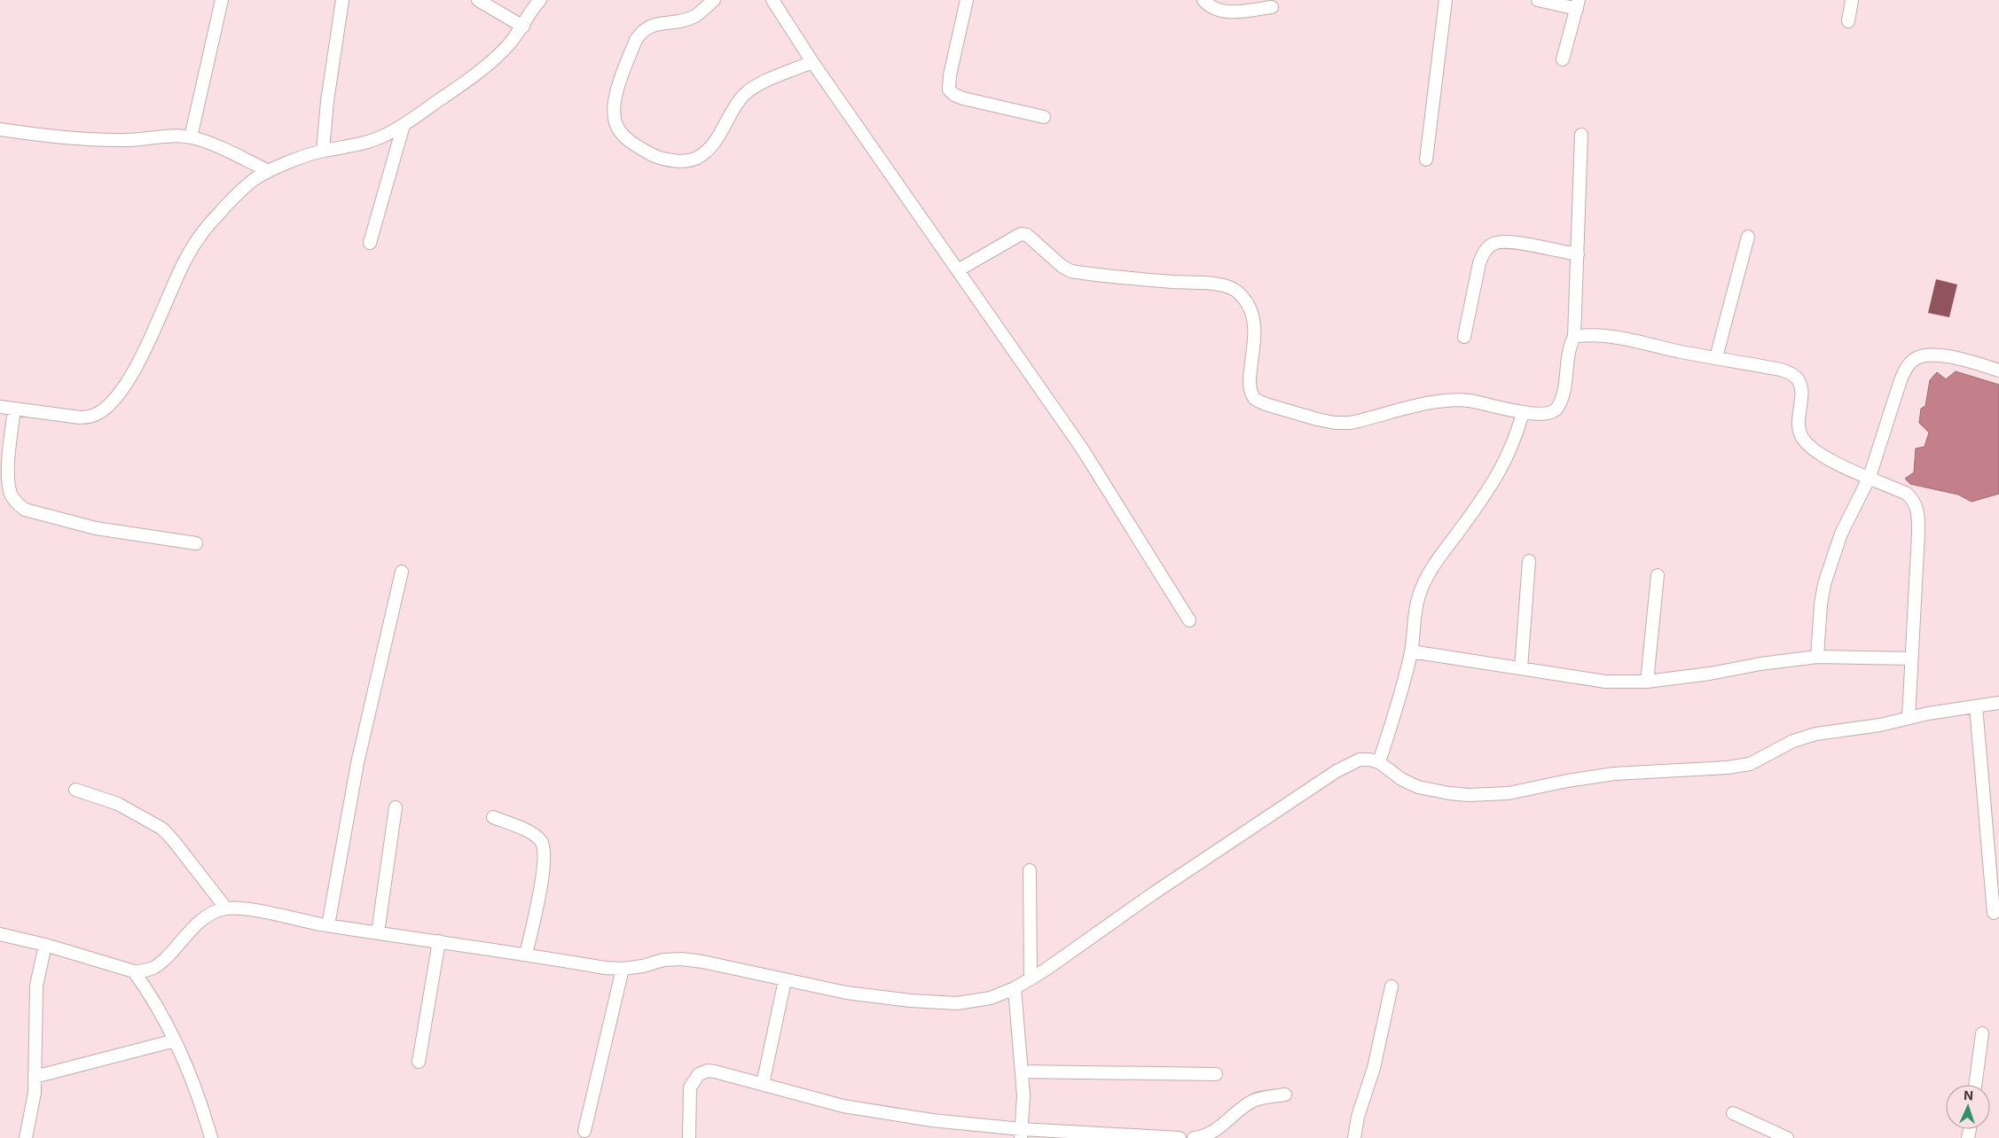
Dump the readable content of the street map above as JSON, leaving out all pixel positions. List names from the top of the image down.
{
  "north": "top"
}
